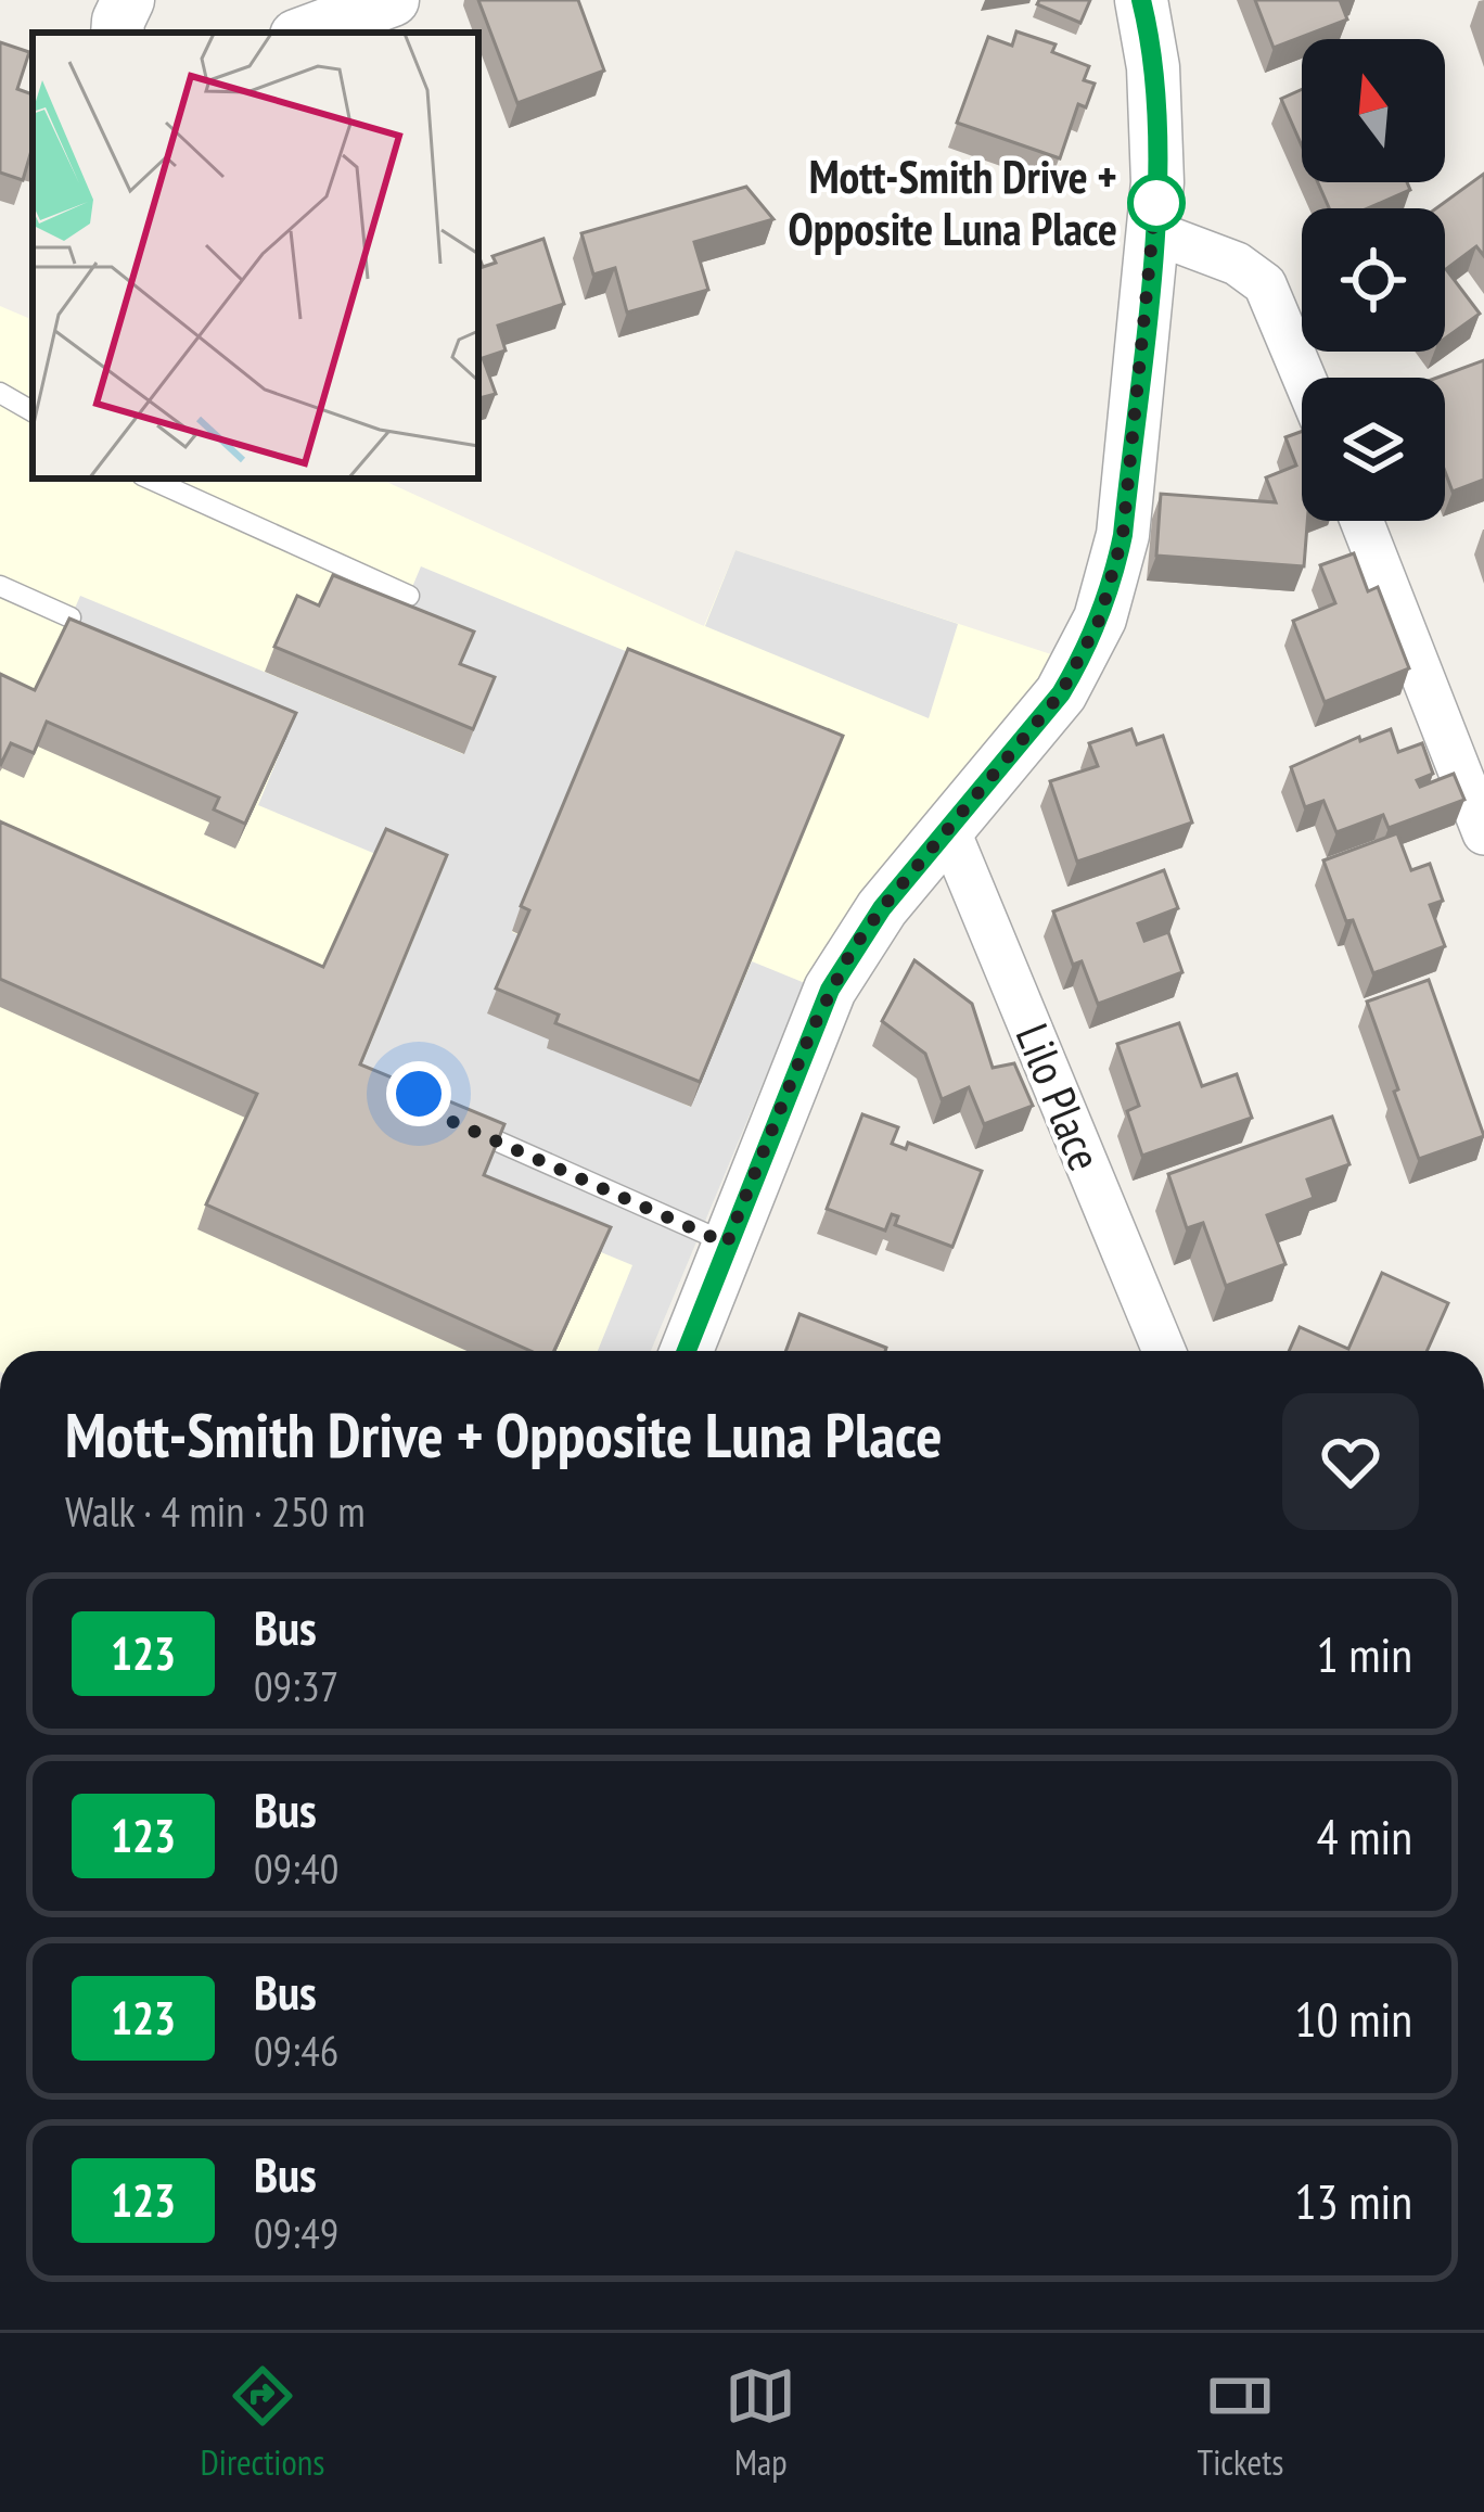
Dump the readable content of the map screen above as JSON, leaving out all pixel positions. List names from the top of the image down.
{
  "streets": {
    "street": ["Lilo Place"]
  },
  "places": ["Mott-Smith Drive + Opposite Luna Place"],
  "lines": ["bus line 123"],
  "north": "top",
  "page": {
    "heading": ["Mott-Smith Drive + Opposite Luna Place", "Walk · 4 min · 250 m"],
    "list": [
      {
        "mark": "123",
        "name": "Bus",
        "note": "09:37",
        "value": "1 min"
      },
      {
        "mark": "123",
        "name": "Bus",
        "note": "09:40",
        "value": "4 min"
      },
      {
        "mark": "123",
        "name": "Bus",
        "note": "09:46",
        "value": "10 min"
      },
      {
        "mark": "123",
        "name": "Bus",
        "note": "09:49",
        "value": "13 min"
      }
    ],
    "tabs": ["Directions", "Map", "Tickets"]
  }
}
